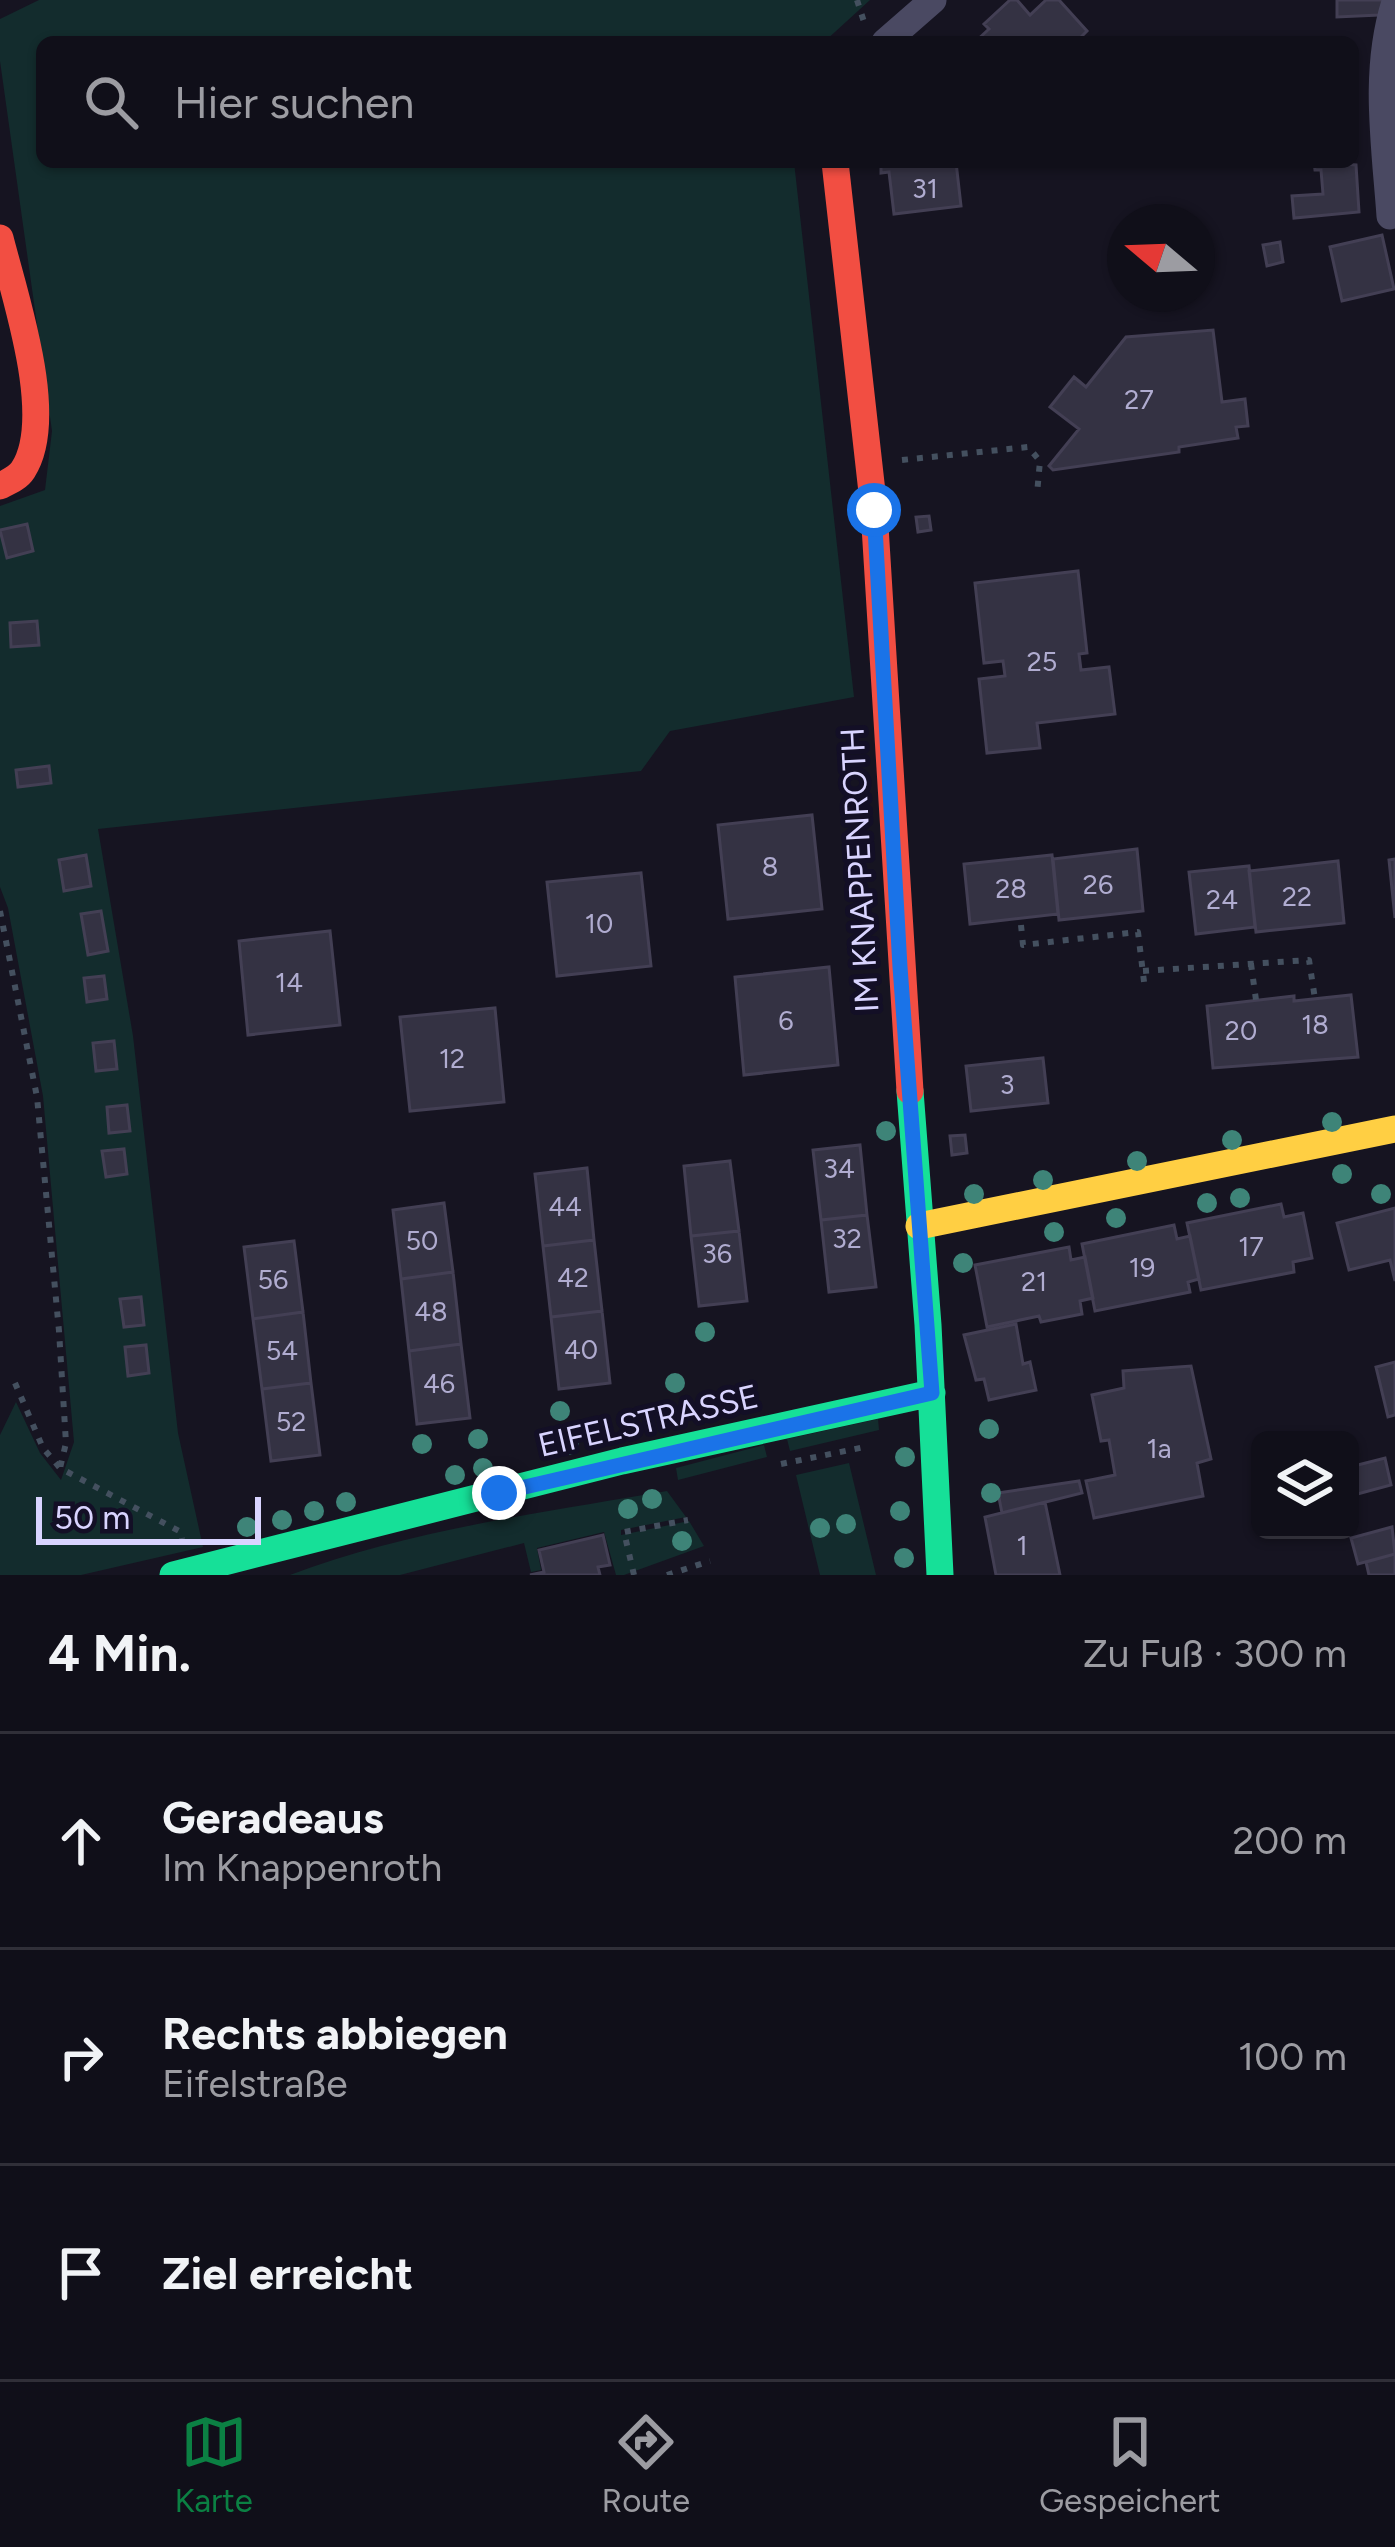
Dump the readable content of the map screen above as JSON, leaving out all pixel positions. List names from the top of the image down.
{
  "streets": {
    "street": ["IM KNAPPENROTH", "EIFELSTRASSE"]
  },
  "crossings": [
    ["IM KNAPPENROTH", "EIFELSTRASSE"]
  ],
  "house_numbers": [
    "31",
    "27",
    "25",
    "8",
    "26",
    "28",
    "22",
    "24",
    "10",
    "14",
    "6",
    "18",
    "20",
    "12",
    "3",
    "34",
    "44",
    "32",
    "50",
    "17",
    "36",
    "19",
    "42",
    "56",
    "21",
    "48",
    "40",
    "54",
    "46",
    "52",
    "1a",
    "1"
  ],
  "scale_bar": "50 m",
  "north": "left",
  "page": {
    "search": "Hier suchen",
    "scale": "50 m",
    "heading": ["4 Min.", "Zu Fuß · 300 m"],
    "list": [
      ["Geradeaus", "Im Knappenroth", "200 m"],
      ["Rechts abbiegen", "Eifelstraße", "100 m"],
      "Ziel erreicht"
    ],
    "nav": ["Karte", "Route", "Gespeichert"]
  }
}
